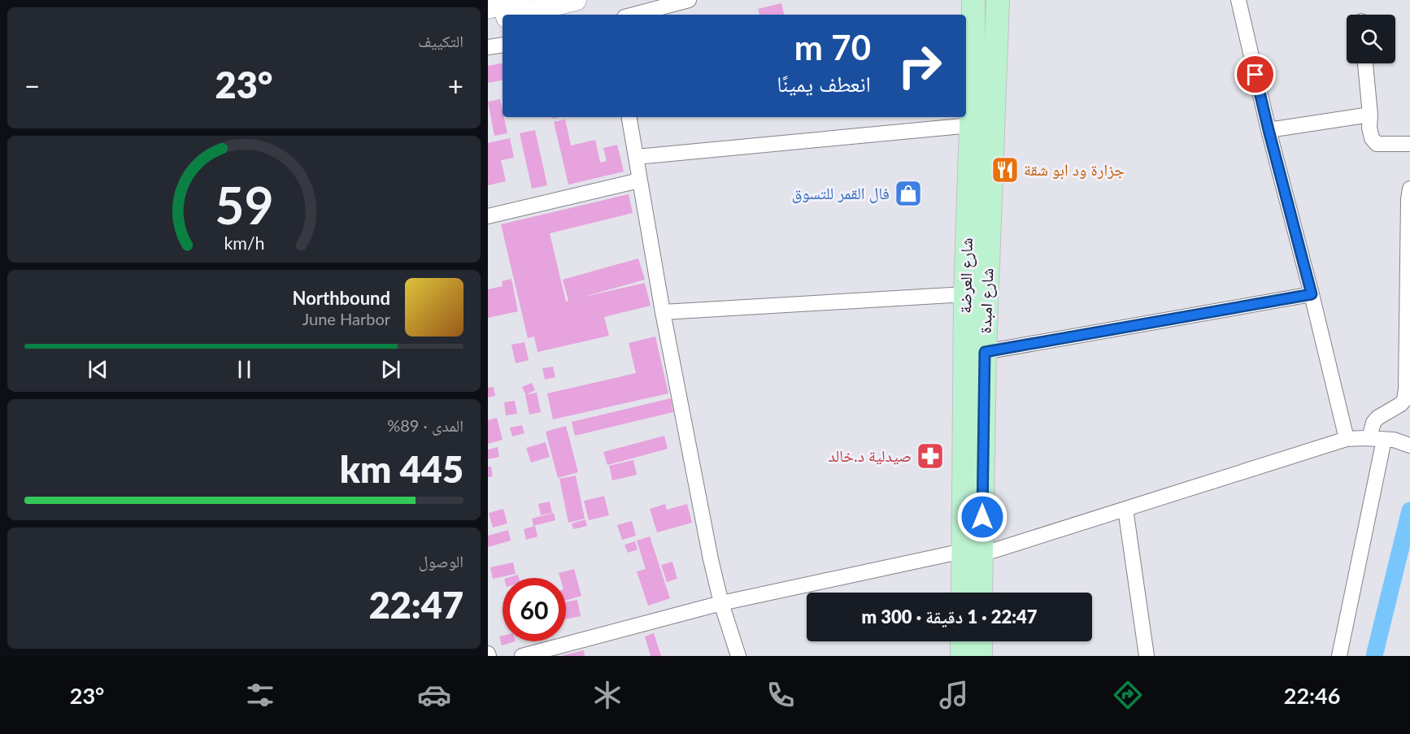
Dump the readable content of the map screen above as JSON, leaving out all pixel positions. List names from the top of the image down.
{
  "streets": {
    "main road": ["شارع العرضة", "شارع امبدة"]
  },
  "crossings": [
    ["شارع العرضة", "شارع امبدة"]
  ],
  "places": {
    "restaurant": ["جزارة ود ابو شقة"],
    "shop": ["فال القمر للتسوق"],
    "pharmacy": ["صيدلية د.خالد"]
  },
  "page": {
    "tile": [
      "التكييف",
      ["المدى · 89%", "445 km"],
      ["الوصول", "22:47"]
    ],
    "turn": ["70 m", "انعطف يمينًا"],
    "heat": ["−", "23°", "+"],
    "song": ["Northbound", "June Harbor"],
    "limit": "60",
    "trip": "22:47 · 1 دقيقة · 300 m",
    "tabs": ["22:46", "23°"],
    "gauge": ["59", "km/h"]
  }
}
